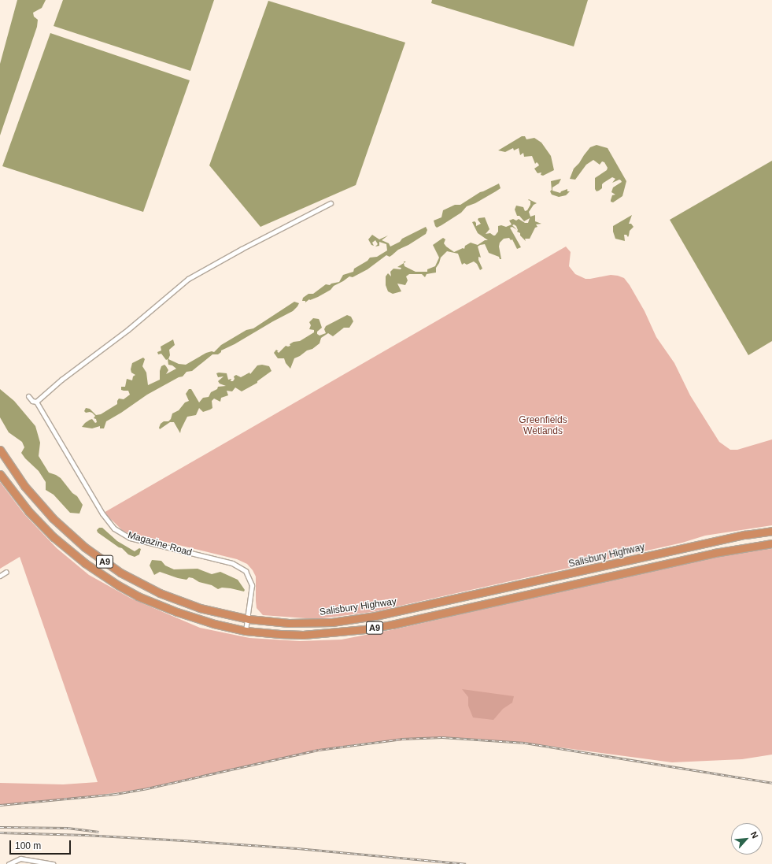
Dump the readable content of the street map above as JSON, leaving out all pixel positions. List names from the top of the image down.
{
  "streets": {
    "highway": ["Salisbury Highway", "A9"],
    "street": ["Magazine Road"]
  },
  "crossings": [
    ["Magazine Road", "Salisbury Highway"]
  ],
  "parks": ["Greenfields Wetlands"],
  "scale_bar": "100 m",
  "north": "top right"
}
